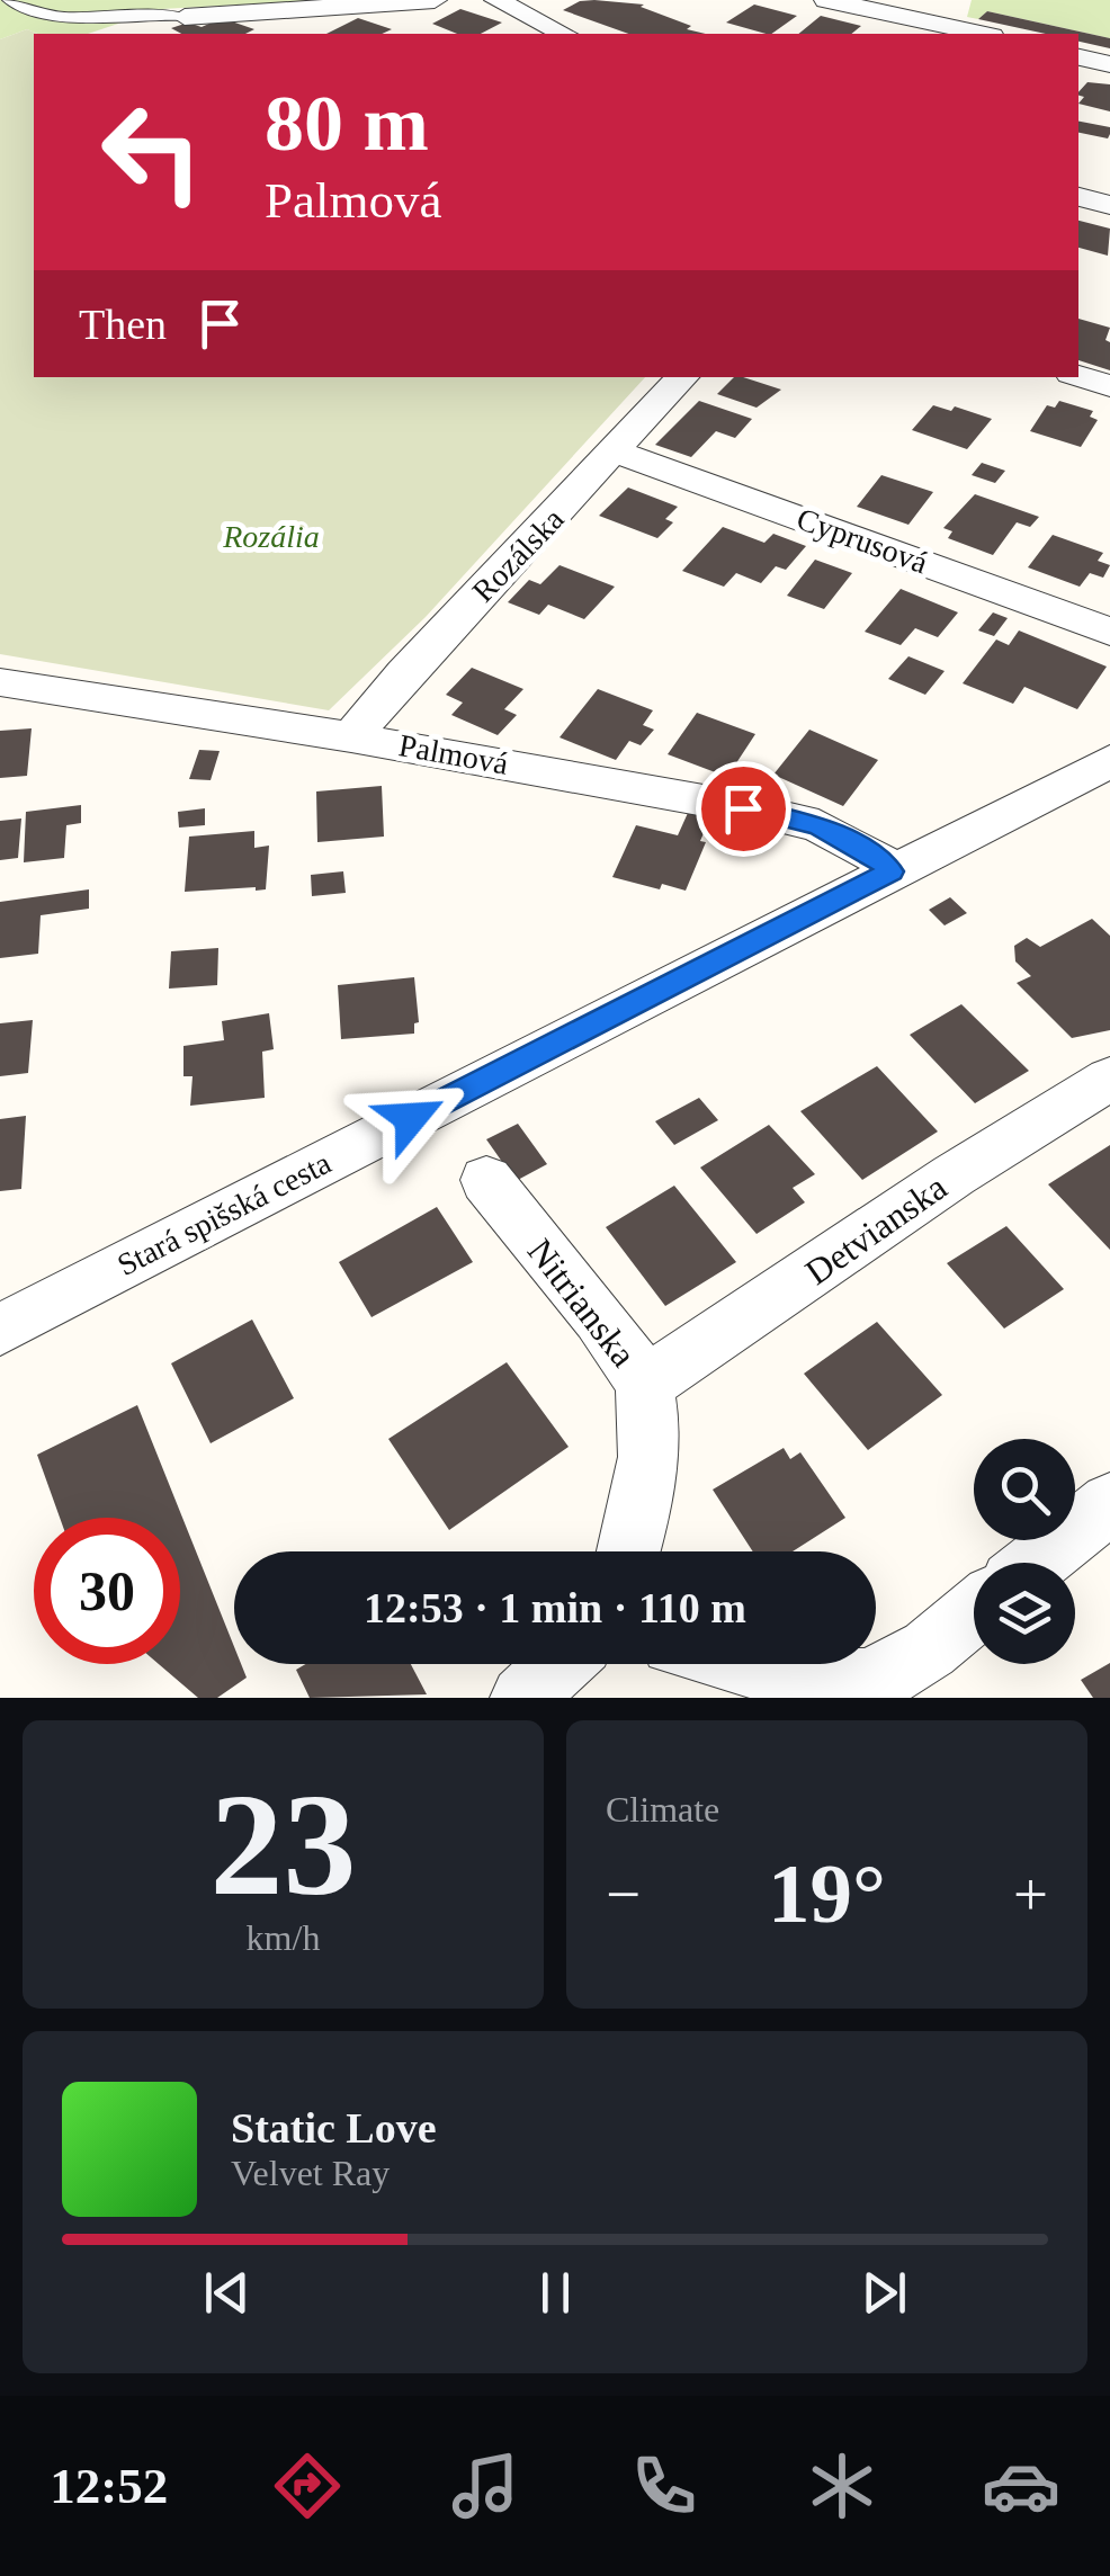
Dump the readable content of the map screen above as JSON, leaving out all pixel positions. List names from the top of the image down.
{
  "streets": {
    "street": [
      "Cyprusová",
      "Rozálska",
      "Palmová",
      "Stará spišská cesta",
      "Detvianska",
      "Nitrianska"
    ]
  },
  "crossings": [
    ["Cyprusová", "Rozálska"],
    ["Rozálska", "Palmová"],
    ["Palmová", "Stará spišská cesta"],
    ["Detvianska", "Nitrianska"]
  ],
  "parks": ["Rozália"],
  "page": {
    "turn": ["80 m", "Palmová"],
    "then": "Then",
    "limit": "30",
    "trip": "12:53 · 1 min · 110 m",
    "tile": [
      ["23", "km/h"],
      "Climate"
    ],
    "heat": ["−", "19°", "+"],
    "song": ["Static Love", "Velvet Ray"],
    "tabs": "12:52"
  }
}
